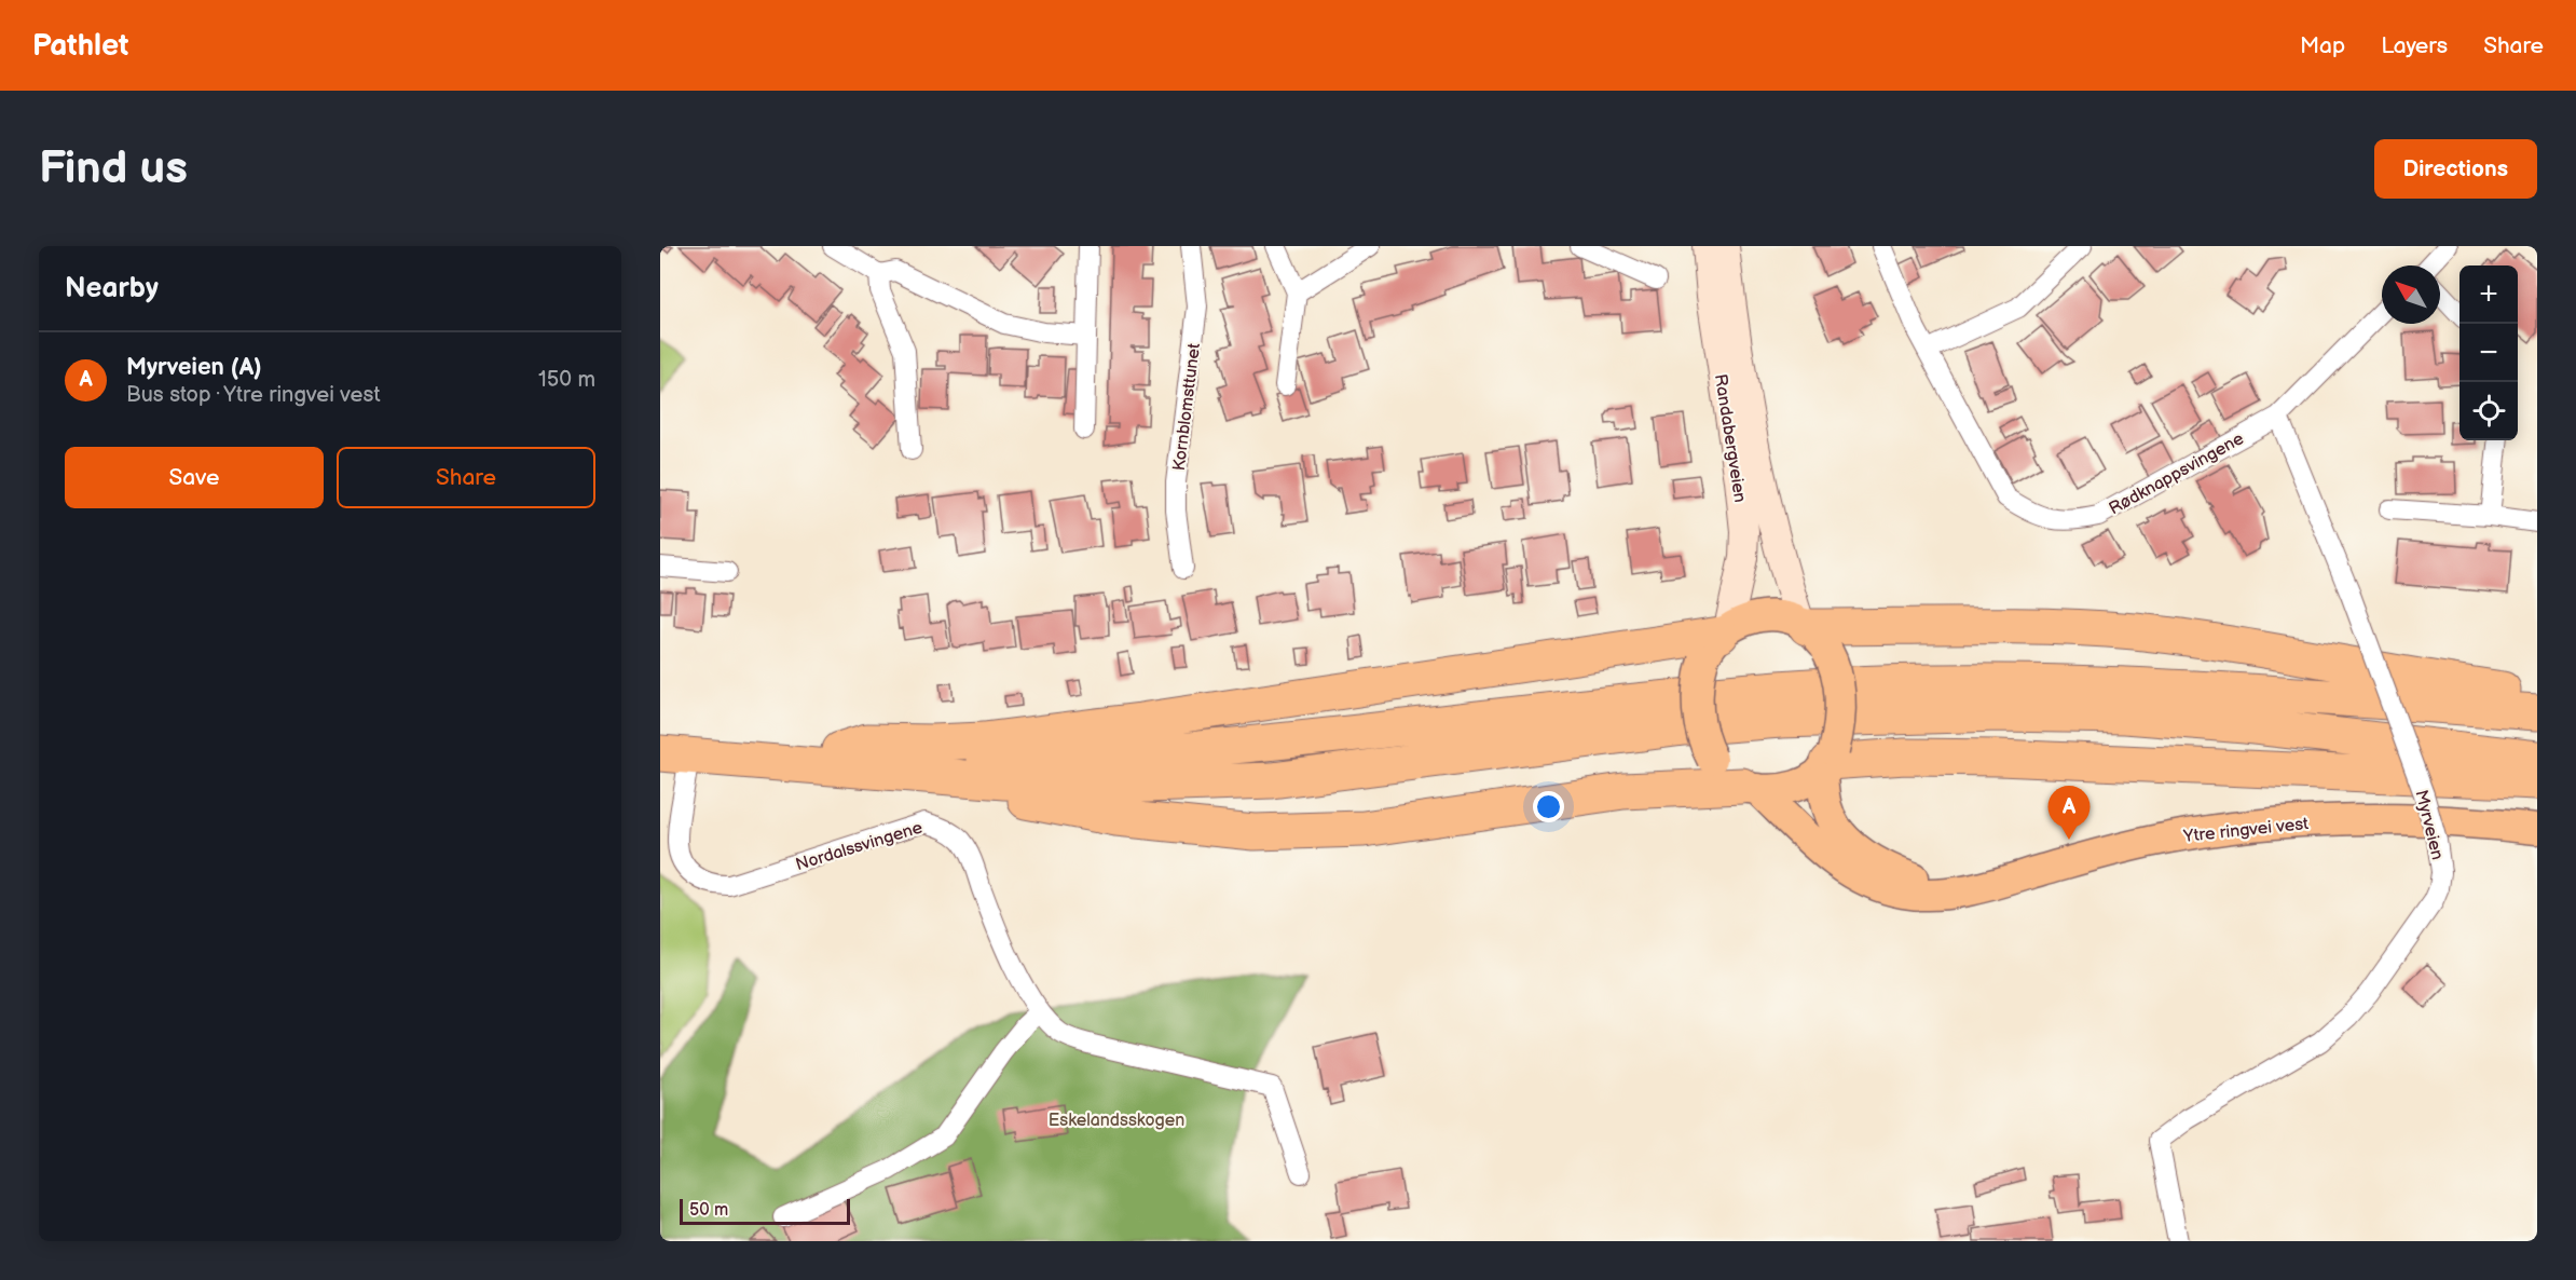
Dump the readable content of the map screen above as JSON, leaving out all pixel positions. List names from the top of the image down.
{
  "streets": {
    "main road": ["Randabergveien", "Ytre ringvei vest"],
    "street": [
      "Kornblomsttunet",
      "Rødknappsvingene",
      "Myrveien",
      "Nordalssvingene"
    ]
  },
  "crossings": [
    ["Randabergveien", "Ytre ringvei vest"],
    ["Rødknappsvingene", "Myrveien"]
  ],
  "parks": ["Eskelandsskogen"],
  "scale_bar": "50 m",
  "north": "top left",
  "page": {
    "header": "Pathlet",
    "nav": ["Map", "Layers", "Share"],
    "buttons": [
      "Directions",
      ["Save", "Share"]
    ],
    "title": "Find us",
    "heading": "Nearby",
    "map_buttons": ["+", "−"],
    "list": [
      {
        "mark": "A",
        "name": "Myrveien (A)",
        "note": "Bus stop · Ytre ringvei vest",
        "value": "150 m"
      }
    ],
    "pins": "A",
    "scale": "50 m"
  }
}
